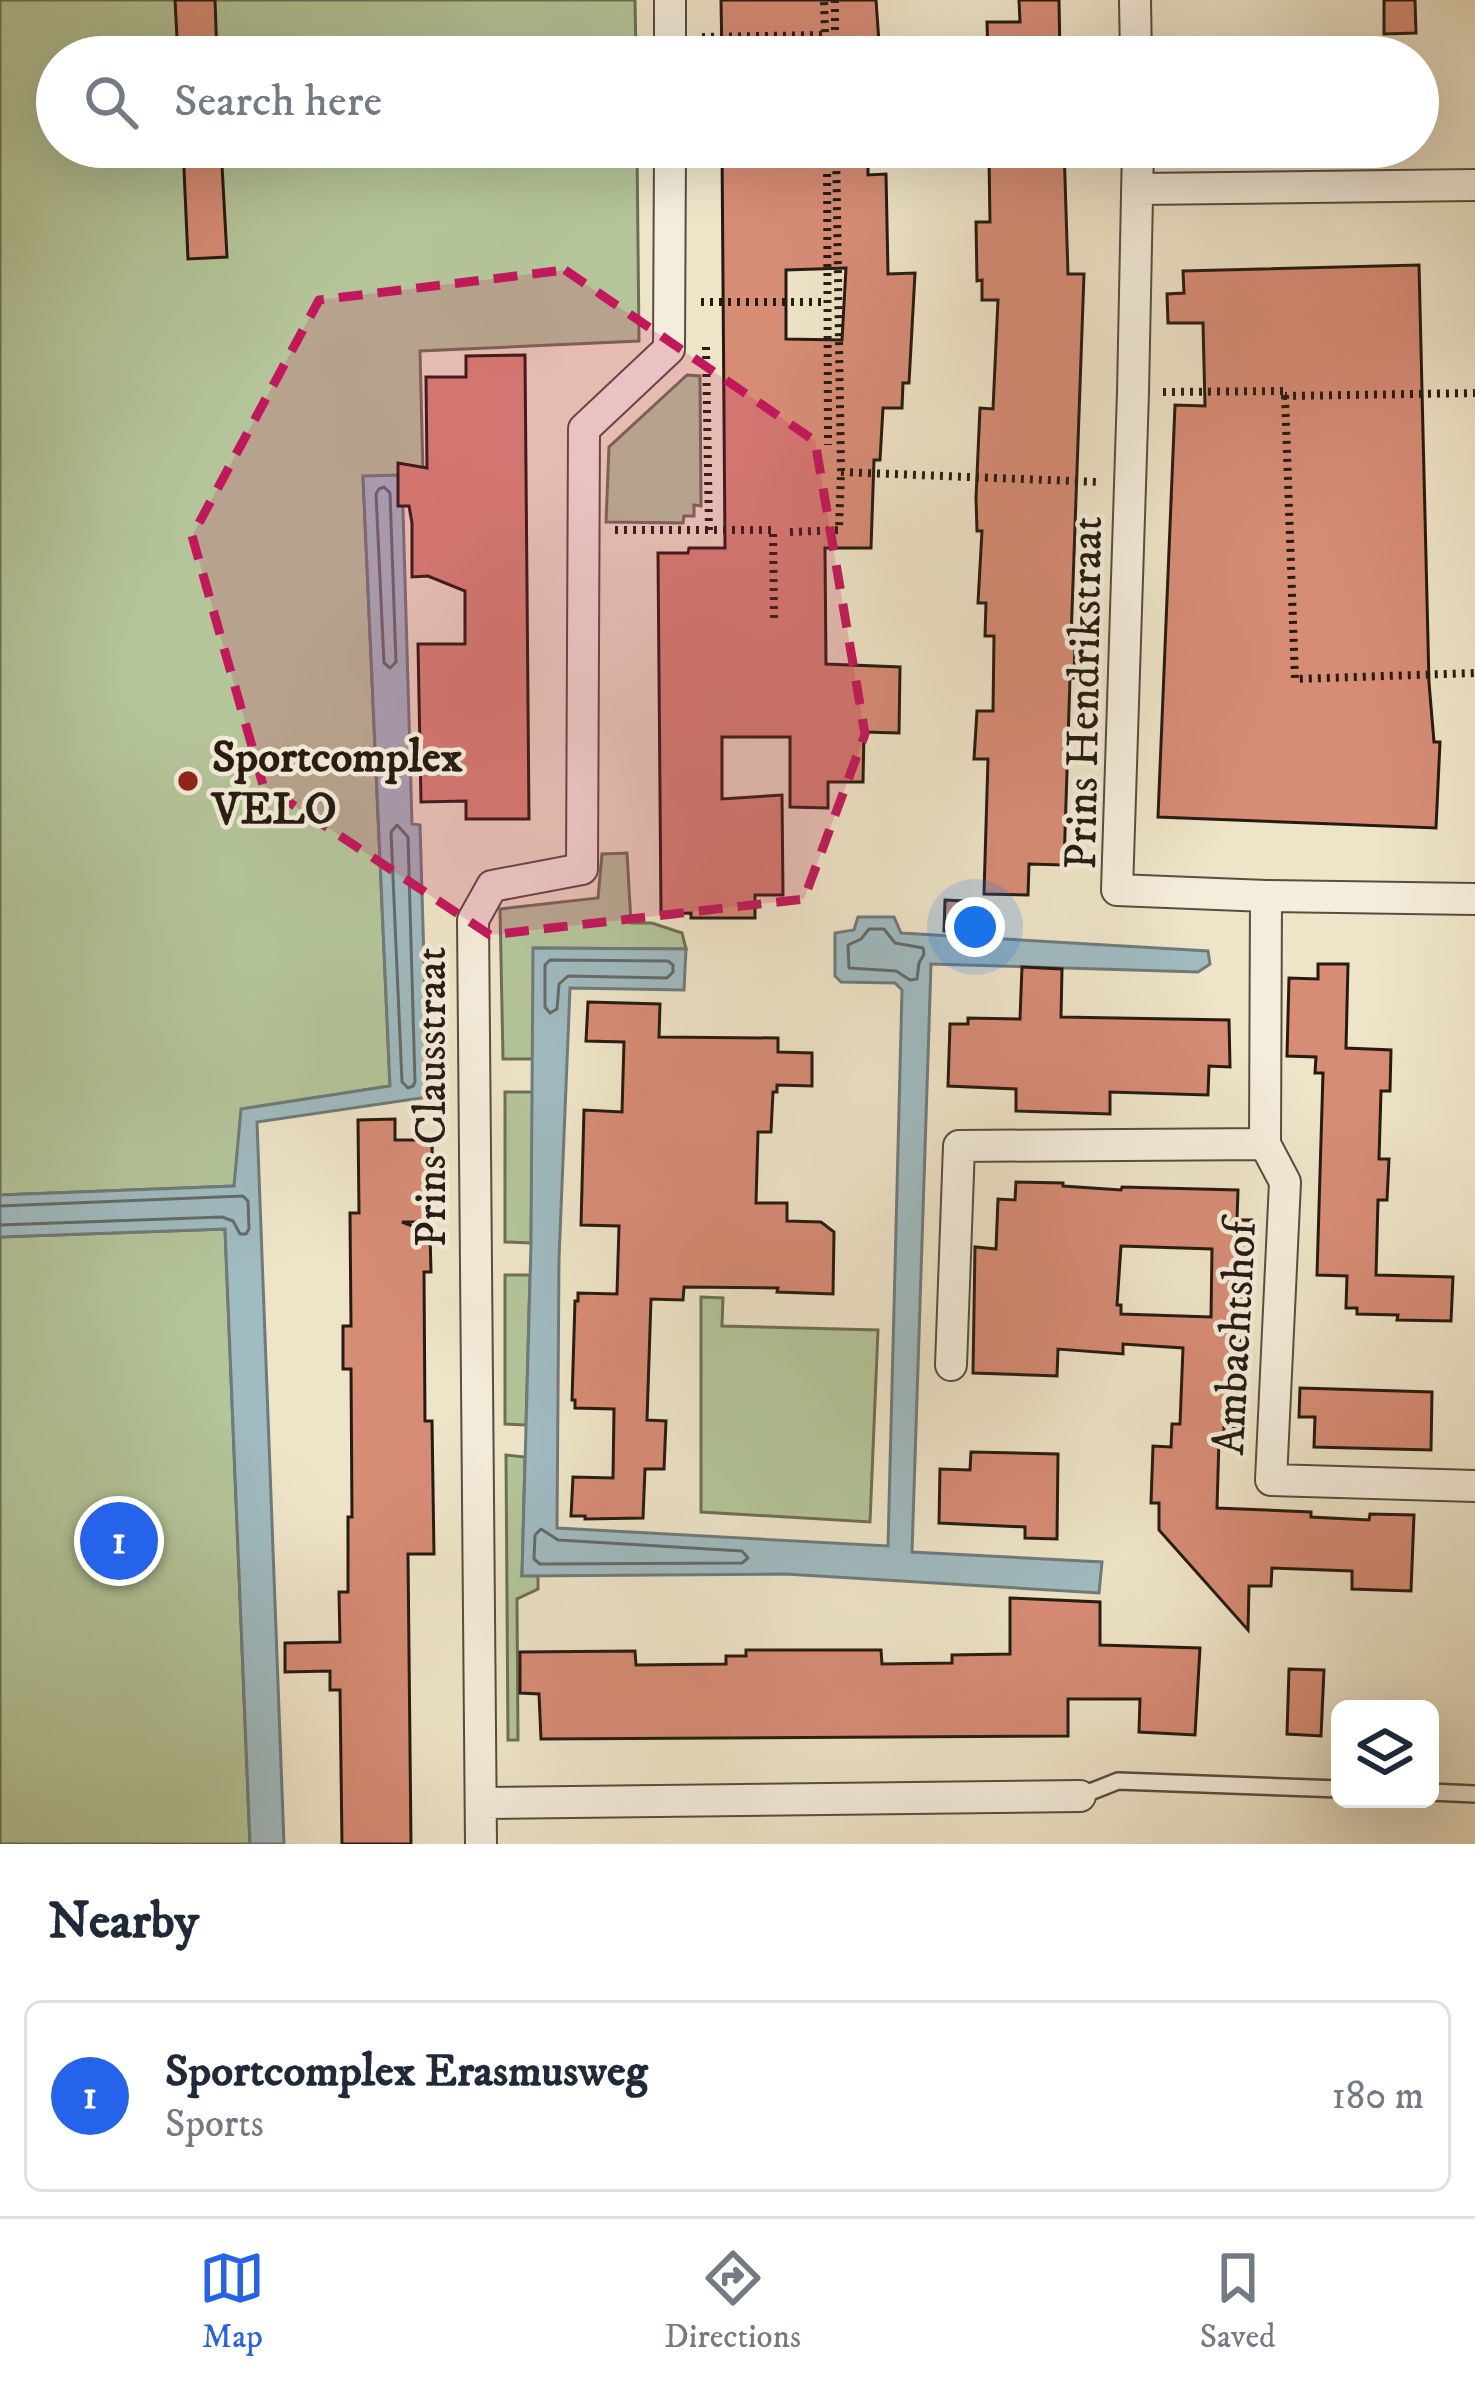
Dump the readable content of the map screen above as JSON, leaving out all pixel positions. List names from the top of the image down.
{
  "streets": {
    "street": ["Prins Hendrikstraat", "Prins Clausstraat", "Ambachtshof"]
  },
  "crossings": [
    ["Prins Hendrikstraat", "Ambachtshof"]
  ],
  "places": ["Sportcomplex VELO"],
  "page": {
    "search": "Search here",
    "pins": "1",
    "heading": "Nearby",
    "list": [
      {
        "mark": "1",
        "name": "Sportcomplex Erasmusweg",
        "note": "Sports",
        "value": "180 m"
      }
    ],
    "nav": ["Map", "Directions", "Saved"]
  }
}
